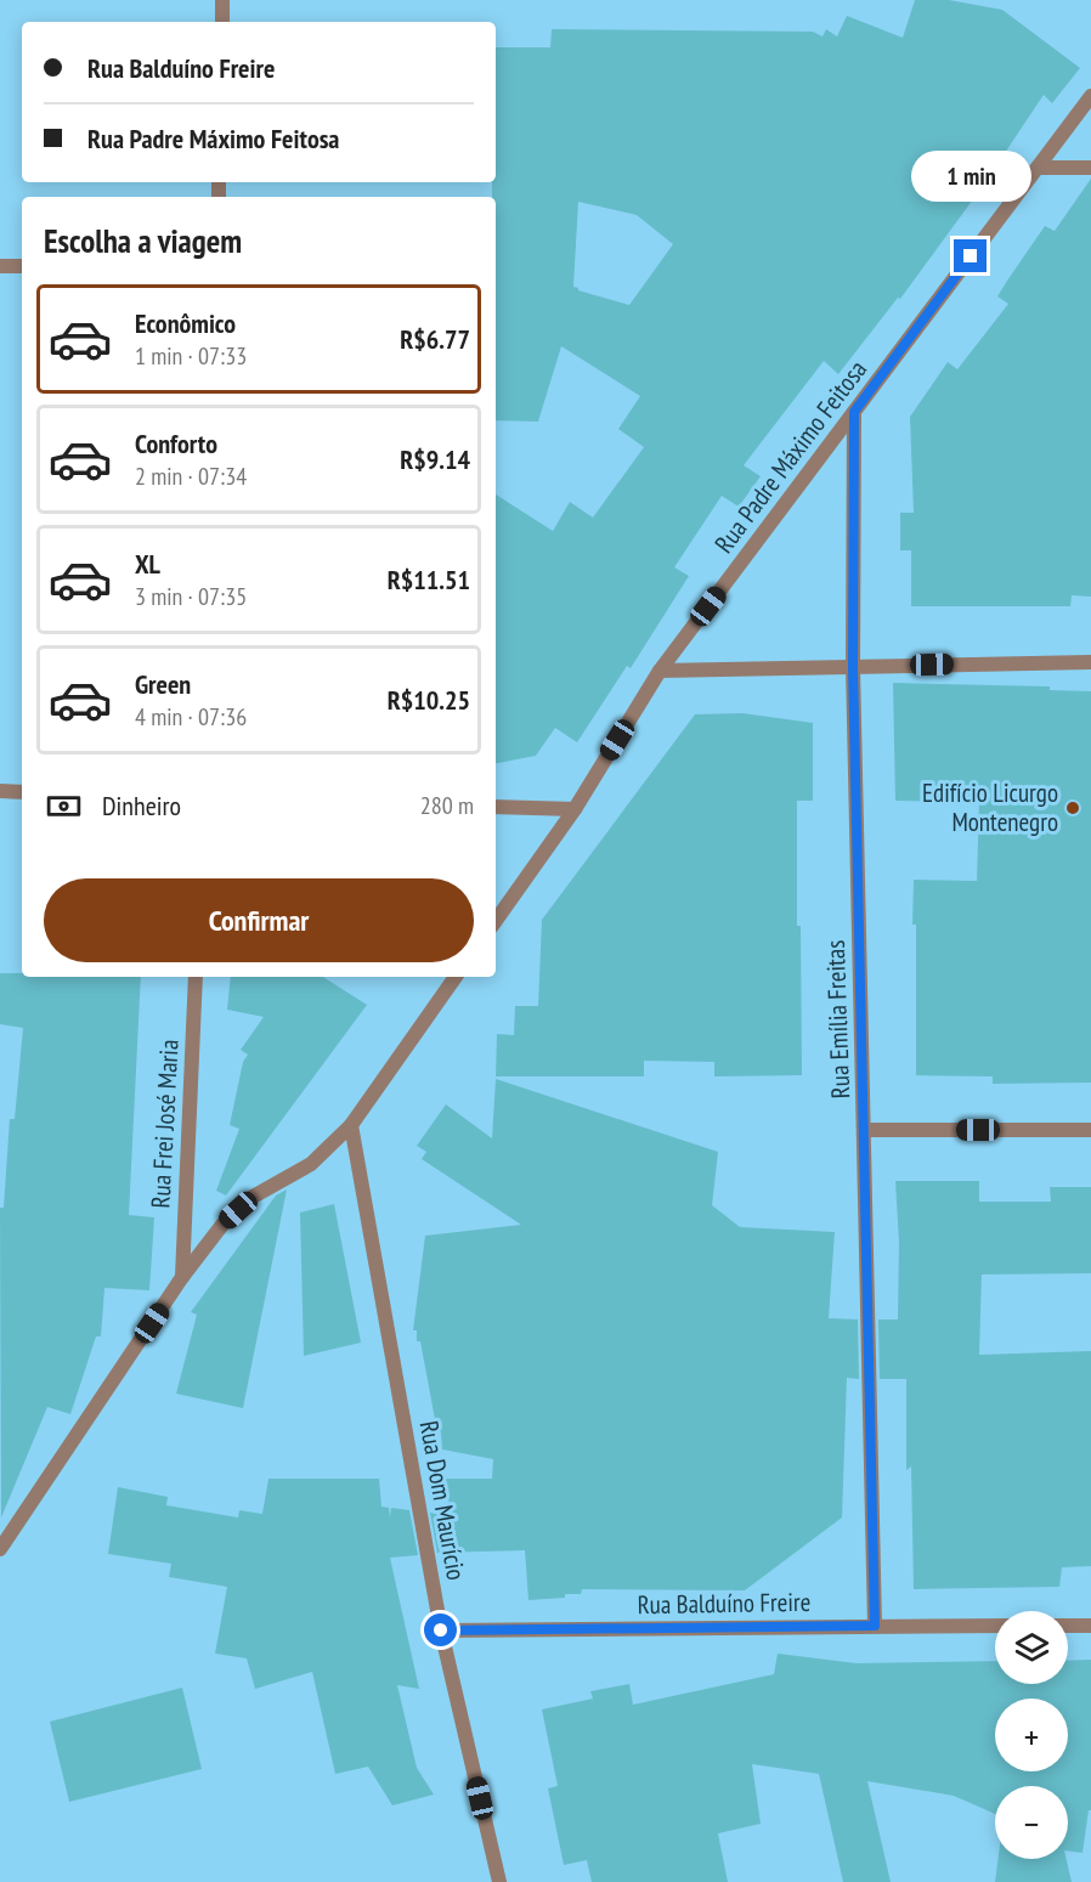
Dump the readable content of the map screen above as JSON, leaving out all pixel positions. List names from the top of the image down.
{
  "streets": {
    "street": [
      "Rua Padre Máximo Feitosa",
      "Rua Emília Freitas",
      "Rua Frei José Maria",
      "Rua Dom Maurício",
      "Rua Balduíno Freire"
    ]
  },
  "crossings": [
    ["Rua Padre Máximo Feitosa", "Rua Emília Freitas"],
    ["Rua Emília Freitas", "Rua Balduíno Freire"],
    ["Rua Dom Maurício", "Rua Balduíno Freire"]
  ],
  "places": ["Edifício Licurgo Montenegro"],
  "page": {
    "banner": ["Rua Balduíno Freire", "Rua Padre Máximo Feitosa"],
    "bubble": "1 min",
    "heading": "Escolha a viagem",
    "list": [
      {
        "name": "Econômico",
        "note": "1 min · 07:33",
        "value": "R$6.77"
      },
      {
        "name": "Conforto",
        "note": "2 min · 07:34",
        "value": "R$9.14"
      },
      {
        "name": "XL",
        "note": "3 min · 07:35",
        "value": "R$11.51"
      },
      {
        "name": "Green",
        "note": "4 min · 07:36",
        "value": "R$10.25"
      }
    ],
    "pay": ["Dinheiro", "280 m"],
    "buttons": "Confirmar",
    "map_buttons": ["+", "−"]
  }
}
